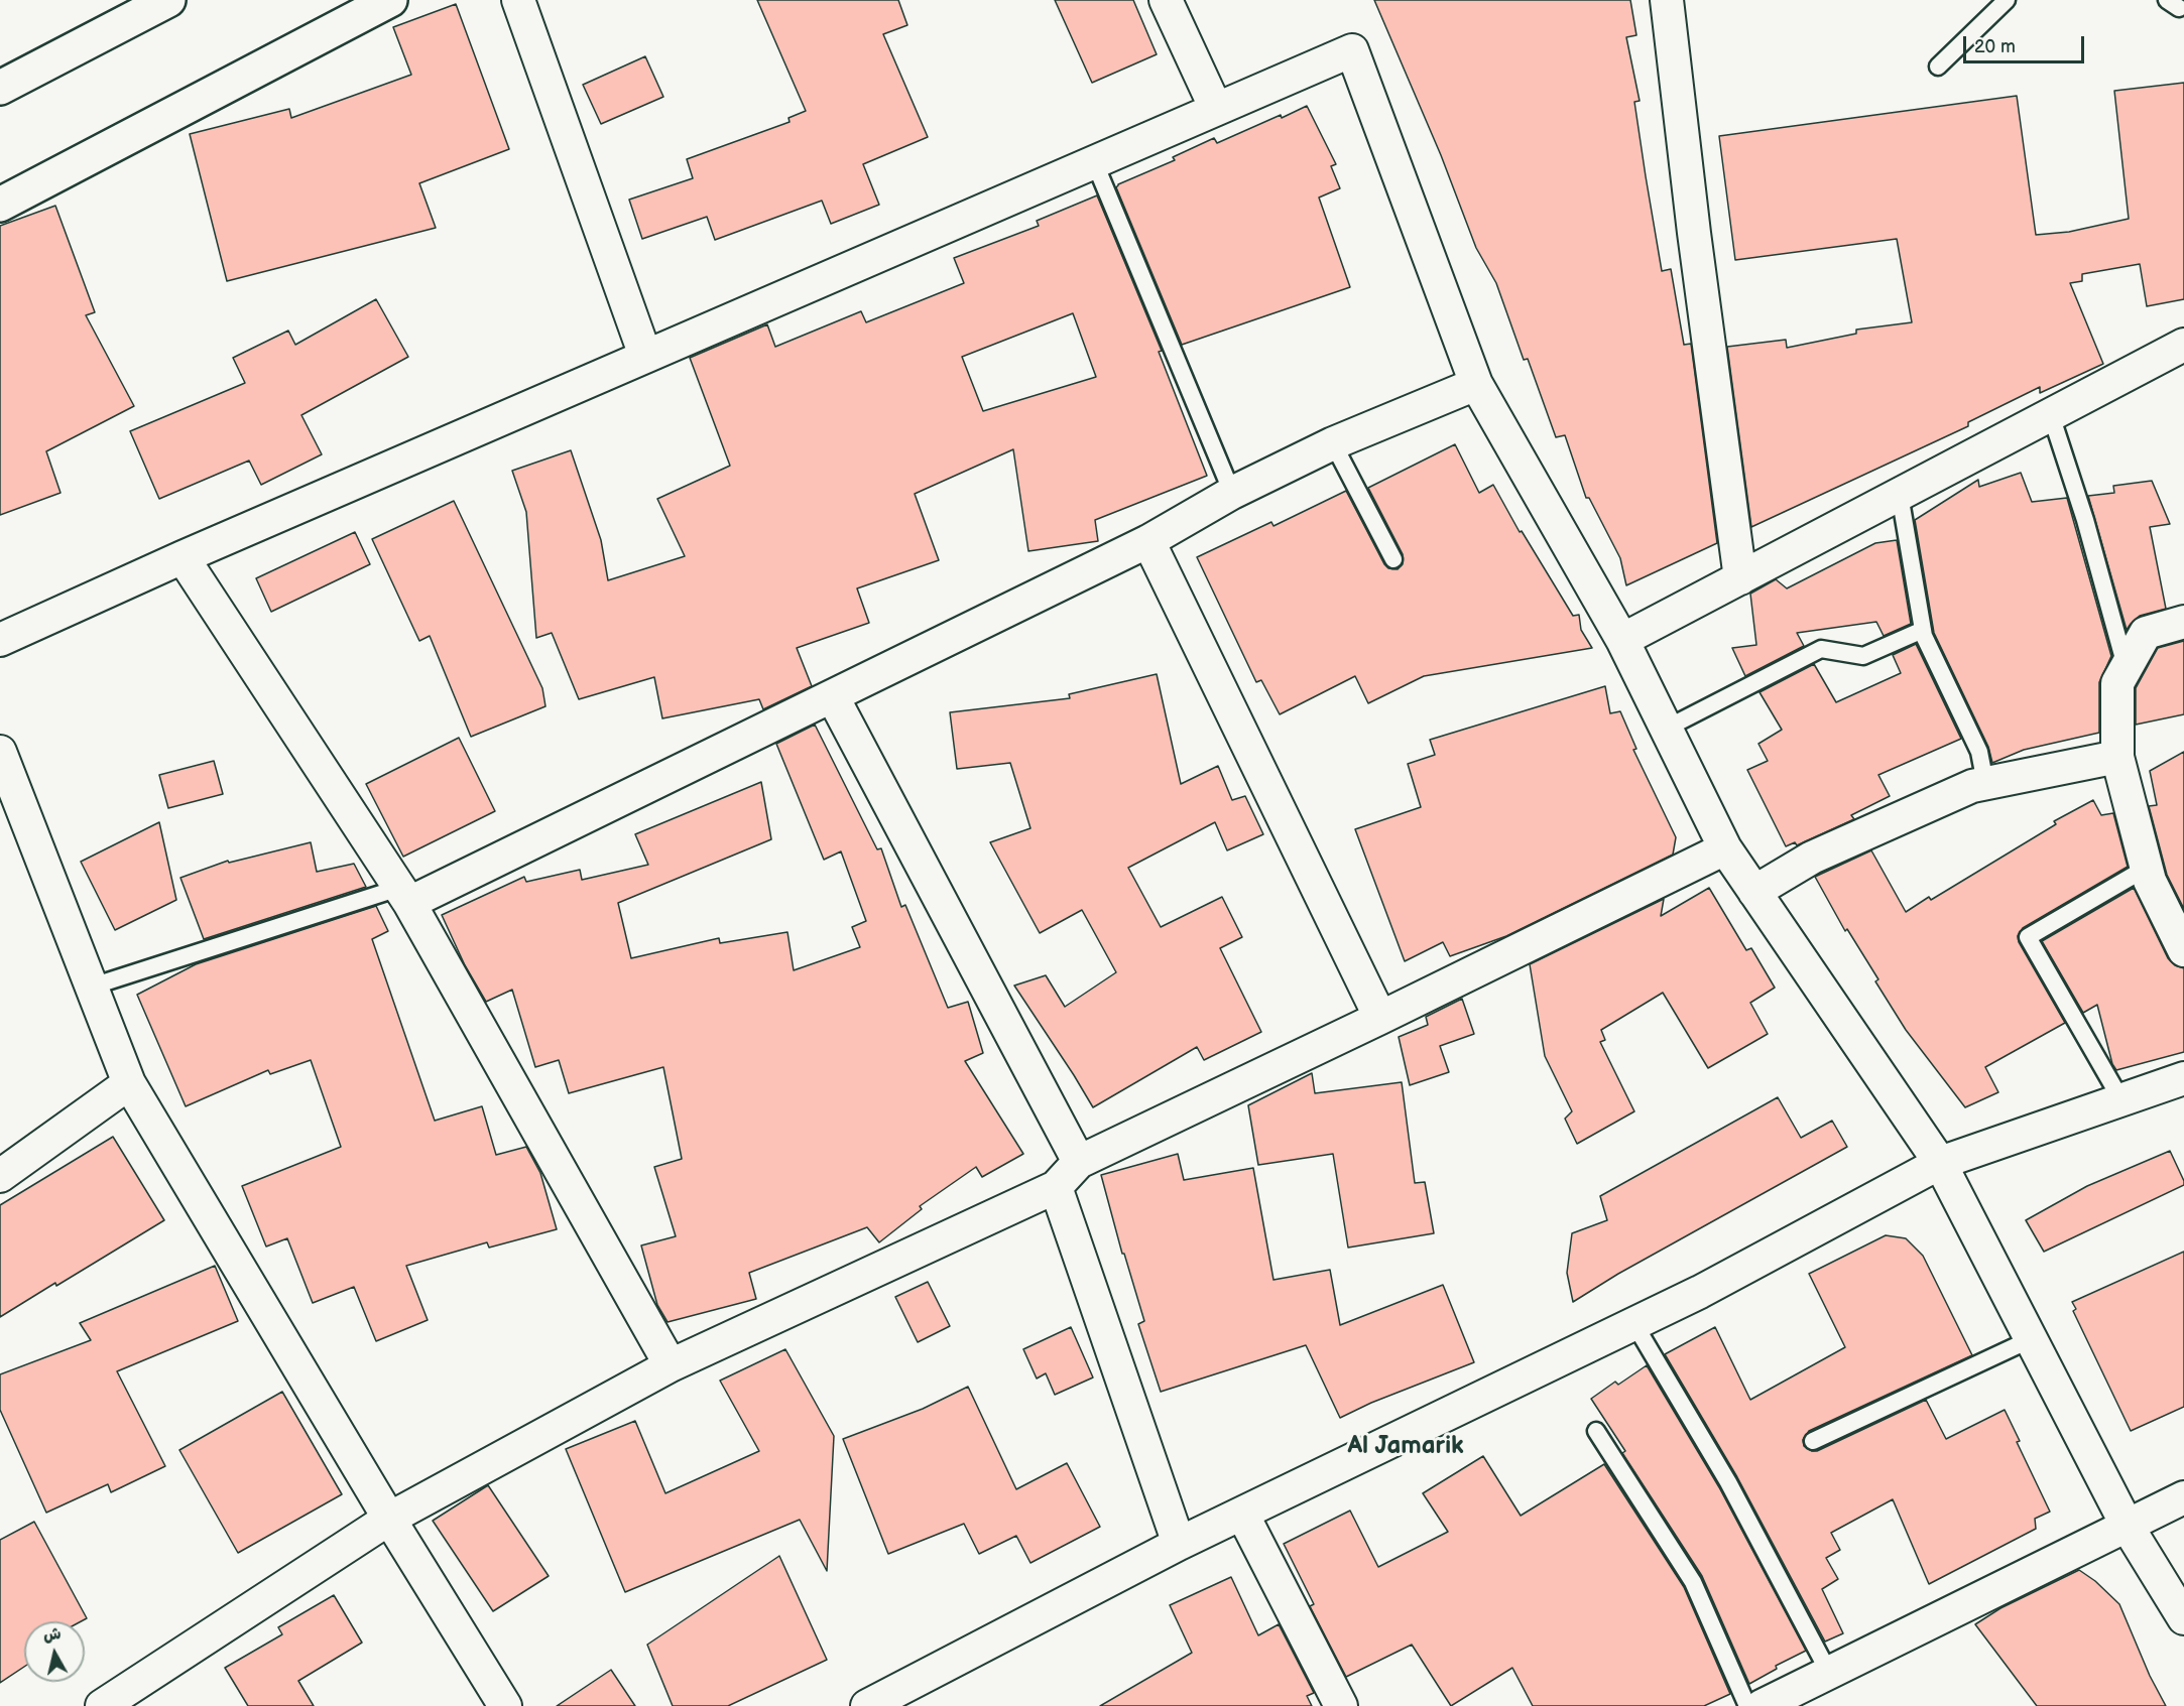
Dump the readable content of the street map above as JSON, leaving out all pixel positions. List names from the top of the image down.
{
  "districts": ["Al Jamarik"],
  "scale_bar": "20 m",
  "north": "top"
}
